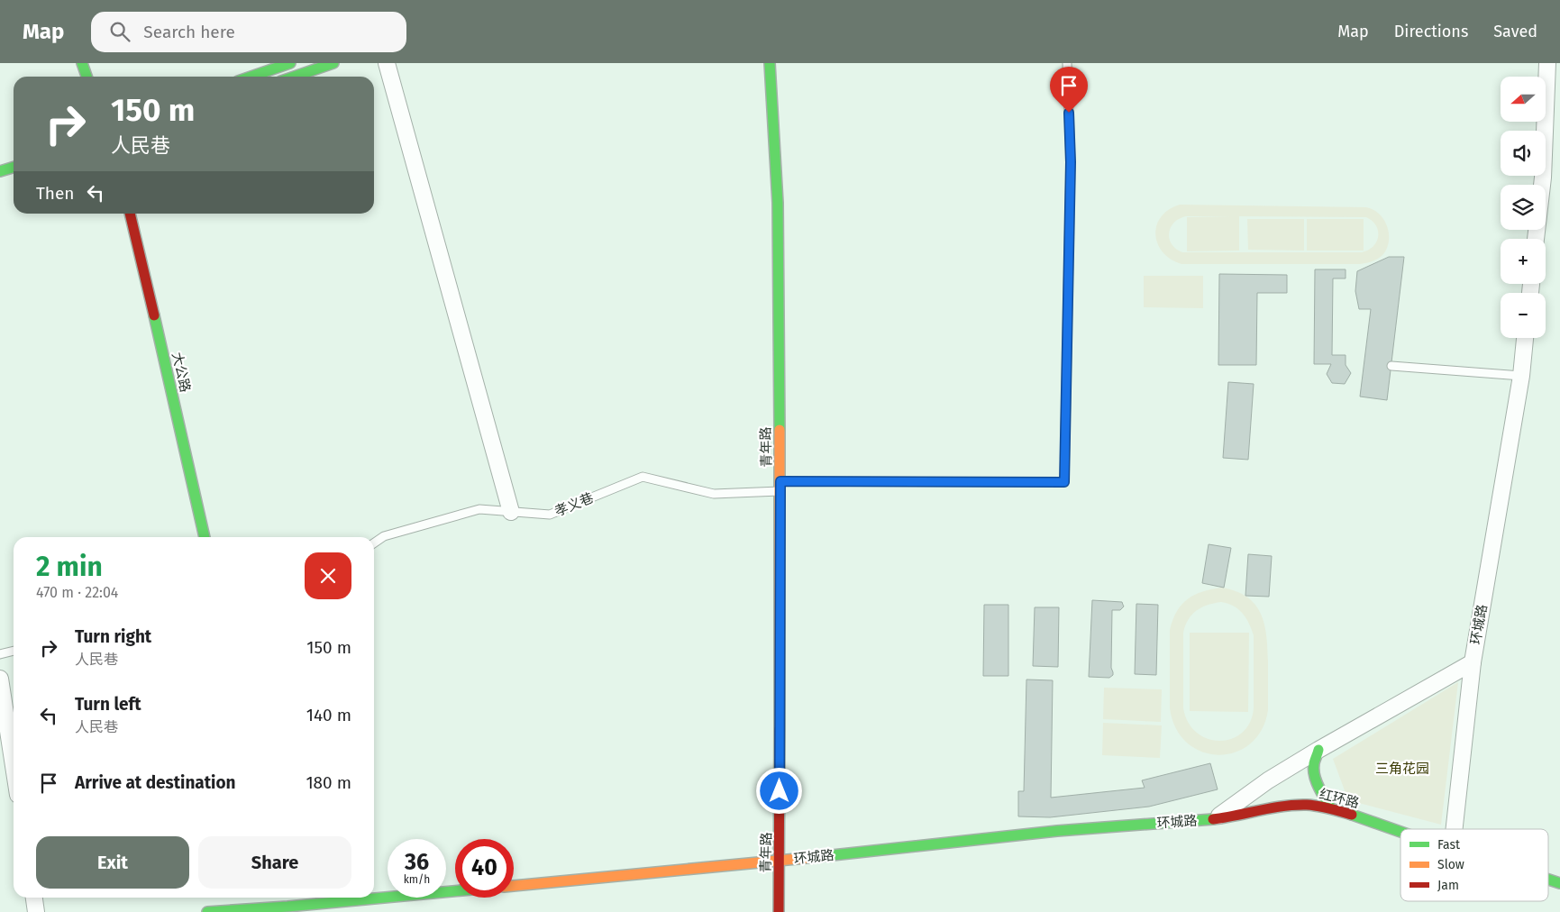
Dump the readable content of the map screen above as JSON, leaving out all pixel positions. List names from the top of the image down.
{
  "streets": {
    "street": [
      "大公路",
      "青年路",
      "环城路",
      "红环路"
    ],
    "lane": ["孝义巷"]
  },
  "crossings": [
    ["青年路", "孝义巷"],
    ["青年路", "环城路"],
    ["环城路", "红环路"]
  ],
  "parks": ["三角花园"],
  "legend": ["Fast", "Slow", "Jam"],
  "north": "left",
  "page": {
    "header": "Map",
    "search": "Search here",
    "nav": ["Map", "Directions", "Saved"],
    "map_buttons": ["+", "−"],
    "turn": ["150 m", "人民巷"],
    "then": "Then",
    "heading": ["2 min", "470 m · 22:04"],
    "list": [
      {
        "name": "Turn right",
        "note": "人民巷",
        "value": "150 m"
      },
      {
        "name": "Turn left",
        "note": "人民巷",
        "value": "140 m"
      },
      {
        "name": "Arrive at destination",
        "value": "180 m"
      }
    ],
    "buttons": ["Exit", "Share"],
    "speed": "36 km/h",
    "limit": "40"
  }
}
